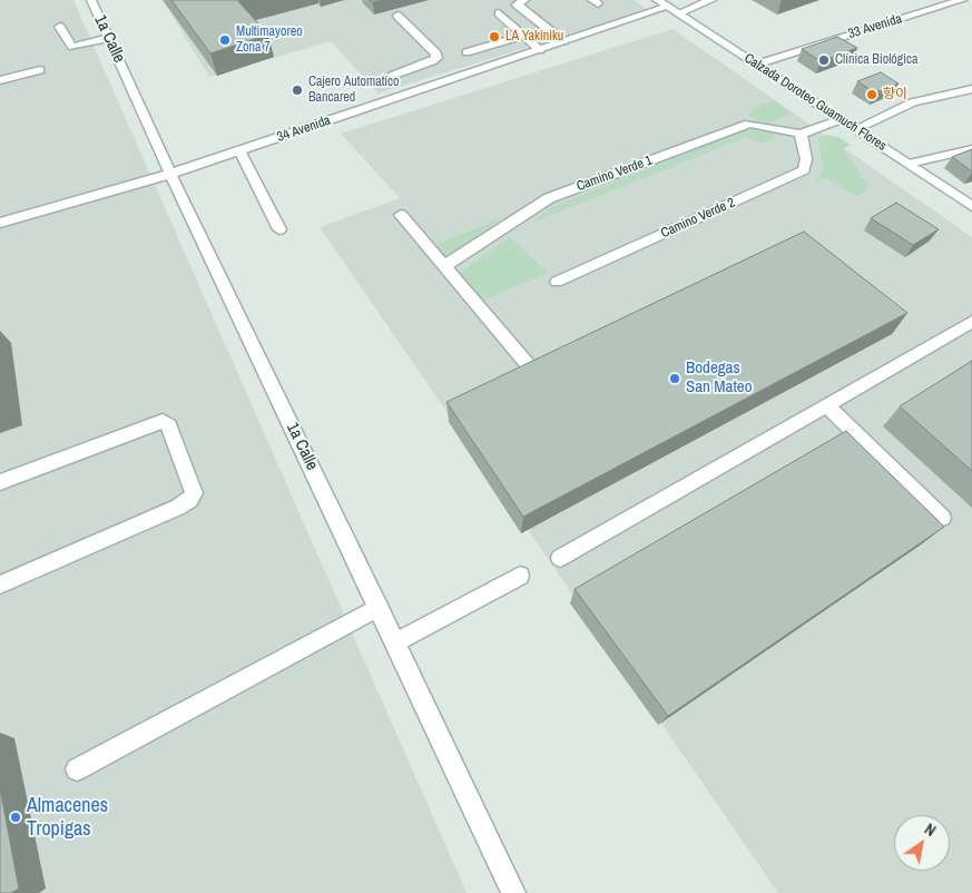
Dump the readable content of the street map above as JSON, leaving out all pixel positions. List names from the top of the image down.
{
  "streets": {
    "street": [
      "33 Avenida",
      "1a Calle",
      "Calzada Doroteo Guamuch Flores",
      "34 Avenida",
      "Camino Verde 1",
      "Camino Verde 2"
    ]
  },
  "crossings": [
    ["33 Avenida", "Calzada Doroteo Guamuch Flores"],
    ["1a Calle", "34 Avenida"],
    ["Calzada Doroteo Guamuch Flores", "34 Avenida"],
    ["Camino Verde 1", "Camino Verde 2"]
  ],
  "places": [
    "LA Yakiniku",
    "Multimayoreo Zona 7",
    "Clínica Biológica",
    "Cajero Automatico Bancared",
    "향이",
    "Bodegas San Mateo",
    "Almacenes Tropigas"
  ],
  "north": "top right"
}
